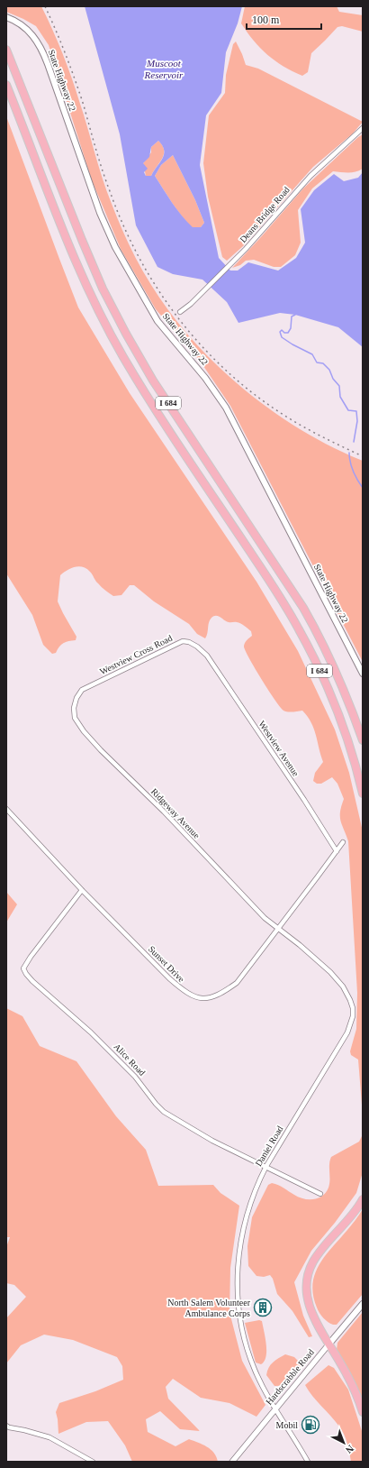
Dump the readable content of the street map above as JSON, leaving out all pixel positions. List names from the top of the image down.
{
  "streets": {
    "highway": ["I 684"],
    "main road": ["State Highway 22", "Hardscrabble Road"],
    "street": [
      "Deans Bridge Road",
      "Westview Cross Road",
      "Westview Avenue",
      "Ridgeway Avenue",
      "Sunset Drive",
      "Alice Road",
      "Daniel Road"
    ]
  },
  "crossings": [
    ["Westview Cross Road", "Westview Avenue"],
    ["Westview Cross Road", "Ridgeway Avenue"],
    ["Westview Avenue", "Sunset Drive"],
    ["Ridgeway Avenue", "Sunset Drive"],
    ["Ridgeway Avenue", "Daniel Road"],
    ["Sunset Drive", "Alice Road"],
    ["Sunset Drive", "Daniel Road"],
    ["Alice Road", "Daniel Road"],
    ["Daniel Road", "Hardscrabble Road"]
  ],
  "water": ["Muscoot Reservoir"],
  "places": {
    "building": ["North Salem Volunteer Ambulance Corps"],
    "fuel station": ["Mobil"]
  },
  "scale_bar": "100 m",
  "north": "bottom right"
}
